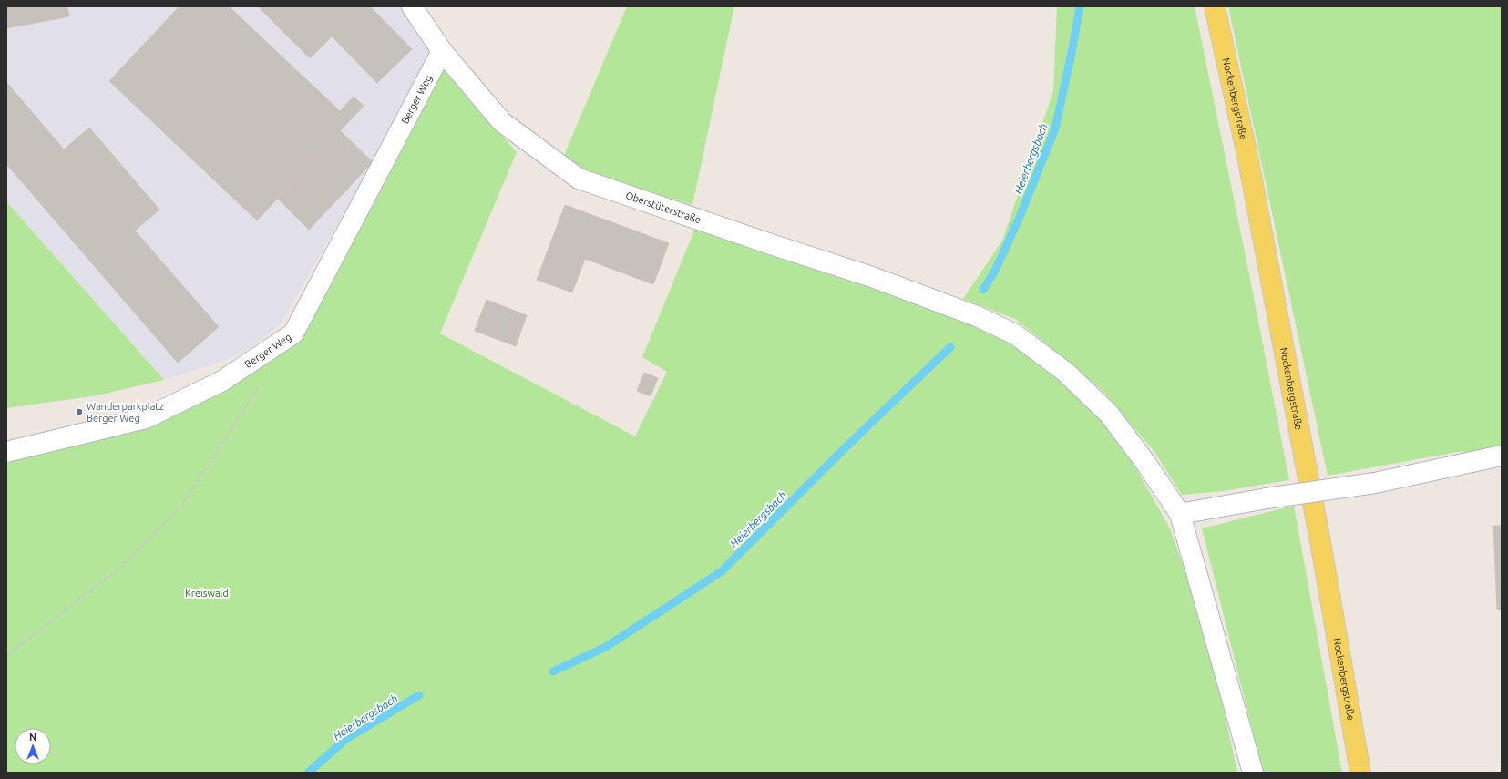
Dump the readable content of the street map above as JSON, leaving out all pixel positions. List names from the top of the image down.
{
  "streets": {
    "main road": ["Nockenbergstraße"],
    "street": ["Berger Weg", "Oberstüterstraße"]
  },
  "crossings": [
    ["Berger Weg", "Oberstüterstraße"]
  ],
  "water": ["Heierbergsbach"],
  "parks": ["Kreiswald"],
  "places": ["Wanderparkplatz Berger Weg"],
  "north": "top"
}
